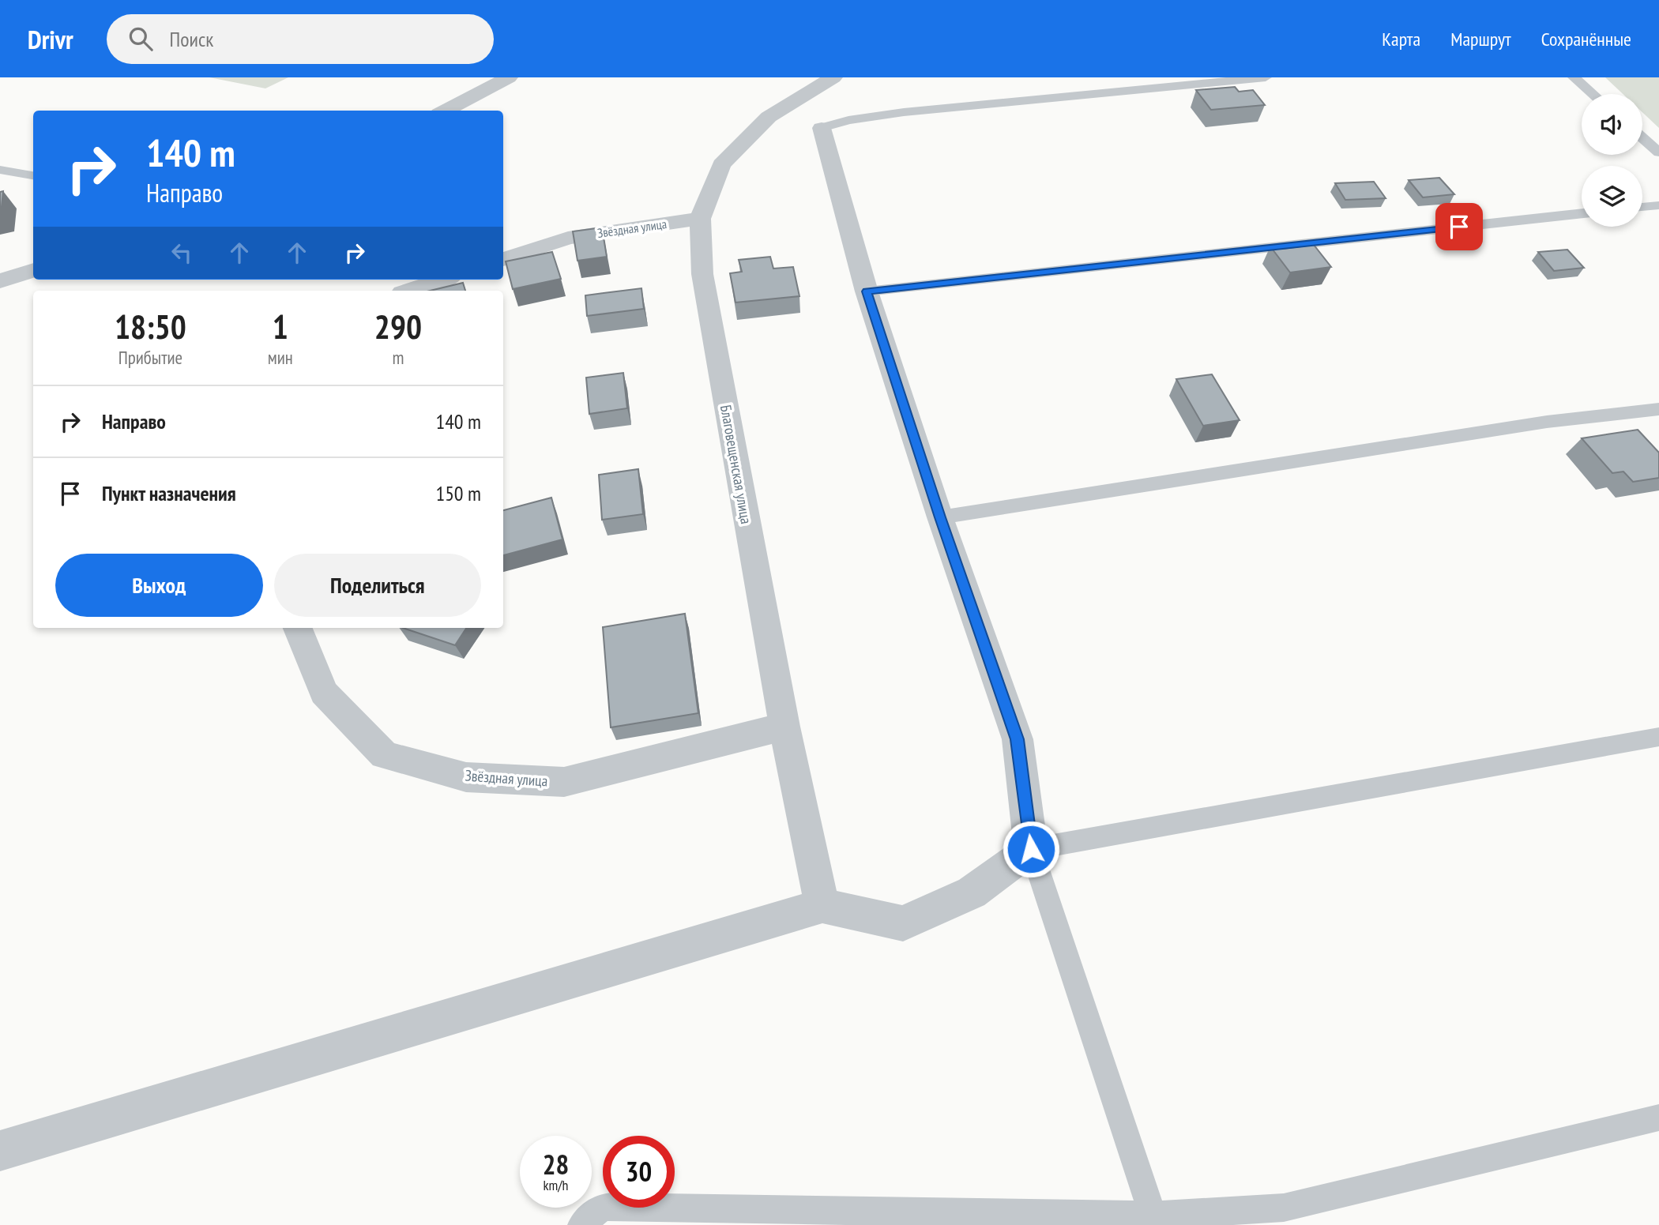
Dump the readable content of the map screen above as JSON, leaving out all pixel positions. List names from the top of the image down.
{
  "streets": {
    "street": ["Звёздная улица", "Благовещенская улица"]
  },
  "crossings": [
    ["Звёздная улица", "Благовещенская улица"]
  ],
  "page": {
    "header": "Drivr",
    "search": "Поиск",
    "nav": ["Карта", "Маршрут", "Сохранённые"],
    "turn": ["140 m", "Направо"],
    "eta": [
      "18:50",
      "Прибытие",
      "1",
      "мин",
      "290",
      "m"
    ],
    "list": [
      {
        "name": "Направо",
        "value": "140 m"
      },
      {
        "name": "Пункт назначения",
        "value": "150 m"
      }
    ],
    "buttons": ["Выход", "Поделиться"],
    "speed": "28 km/h",
    "limit": "30"
  }
}
